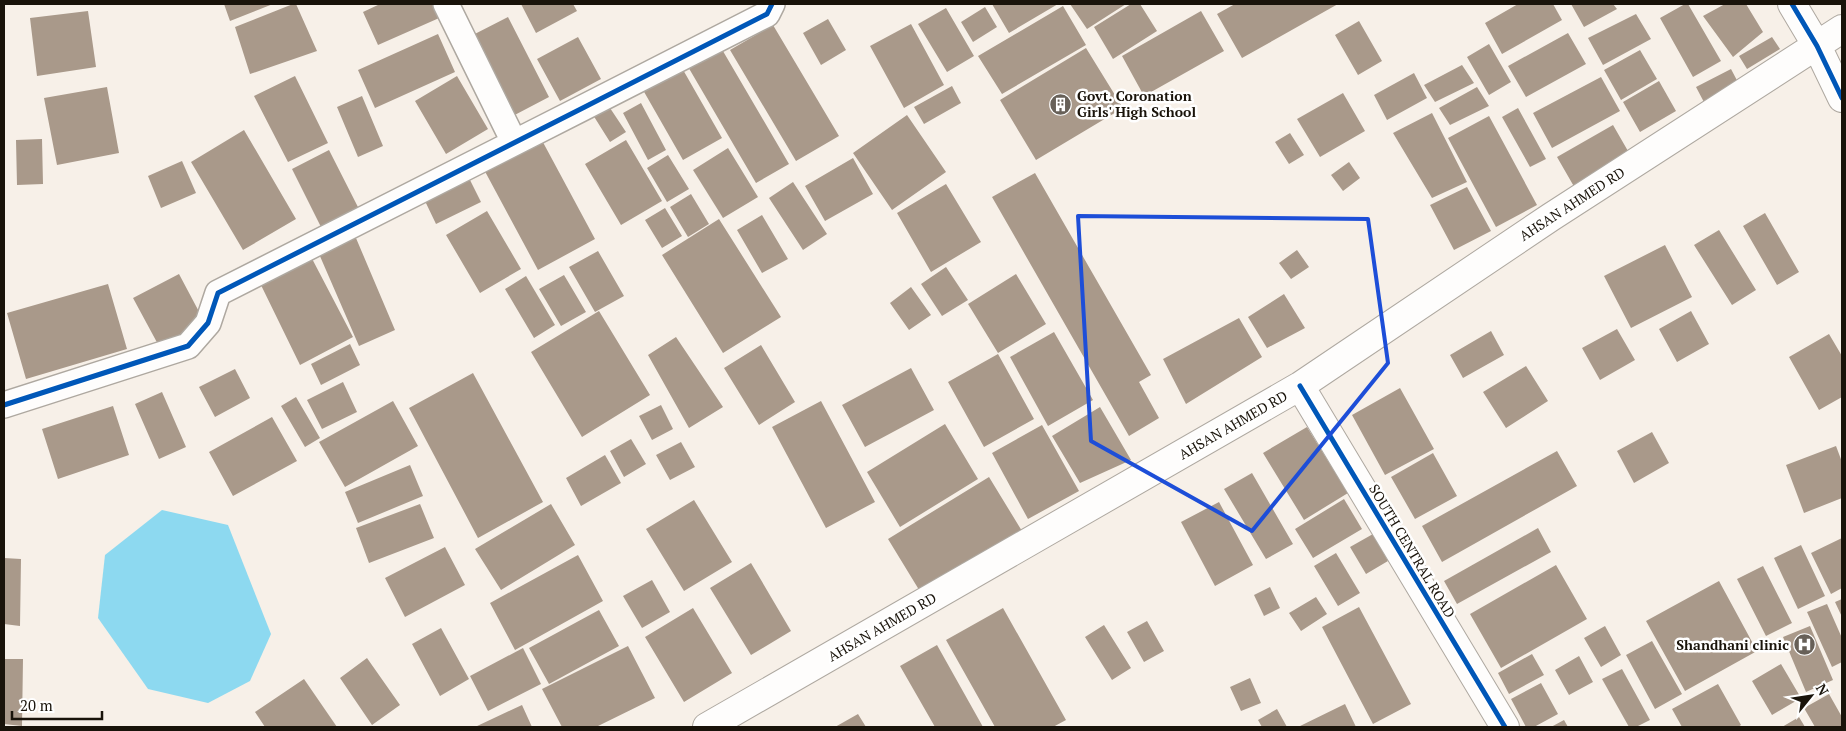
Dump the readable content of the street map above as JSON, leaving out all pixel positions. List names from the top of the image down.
{
  "streets": {
    "main road": ["AHSAN AHMED RD", "SOUTH CENTRAL ROAD"]
  },
  "crossings": [
    ["AHSAN AHMED RD", "SOUTH CENTRAL ROAD"]
  ],
  "places": {
    "building": ["Govt. Coronation Girls' High School"],
    "hospital": ["Shandhani clinic"]
  },
  "scale_bar": "20 m",
  "north": "top right"
}
